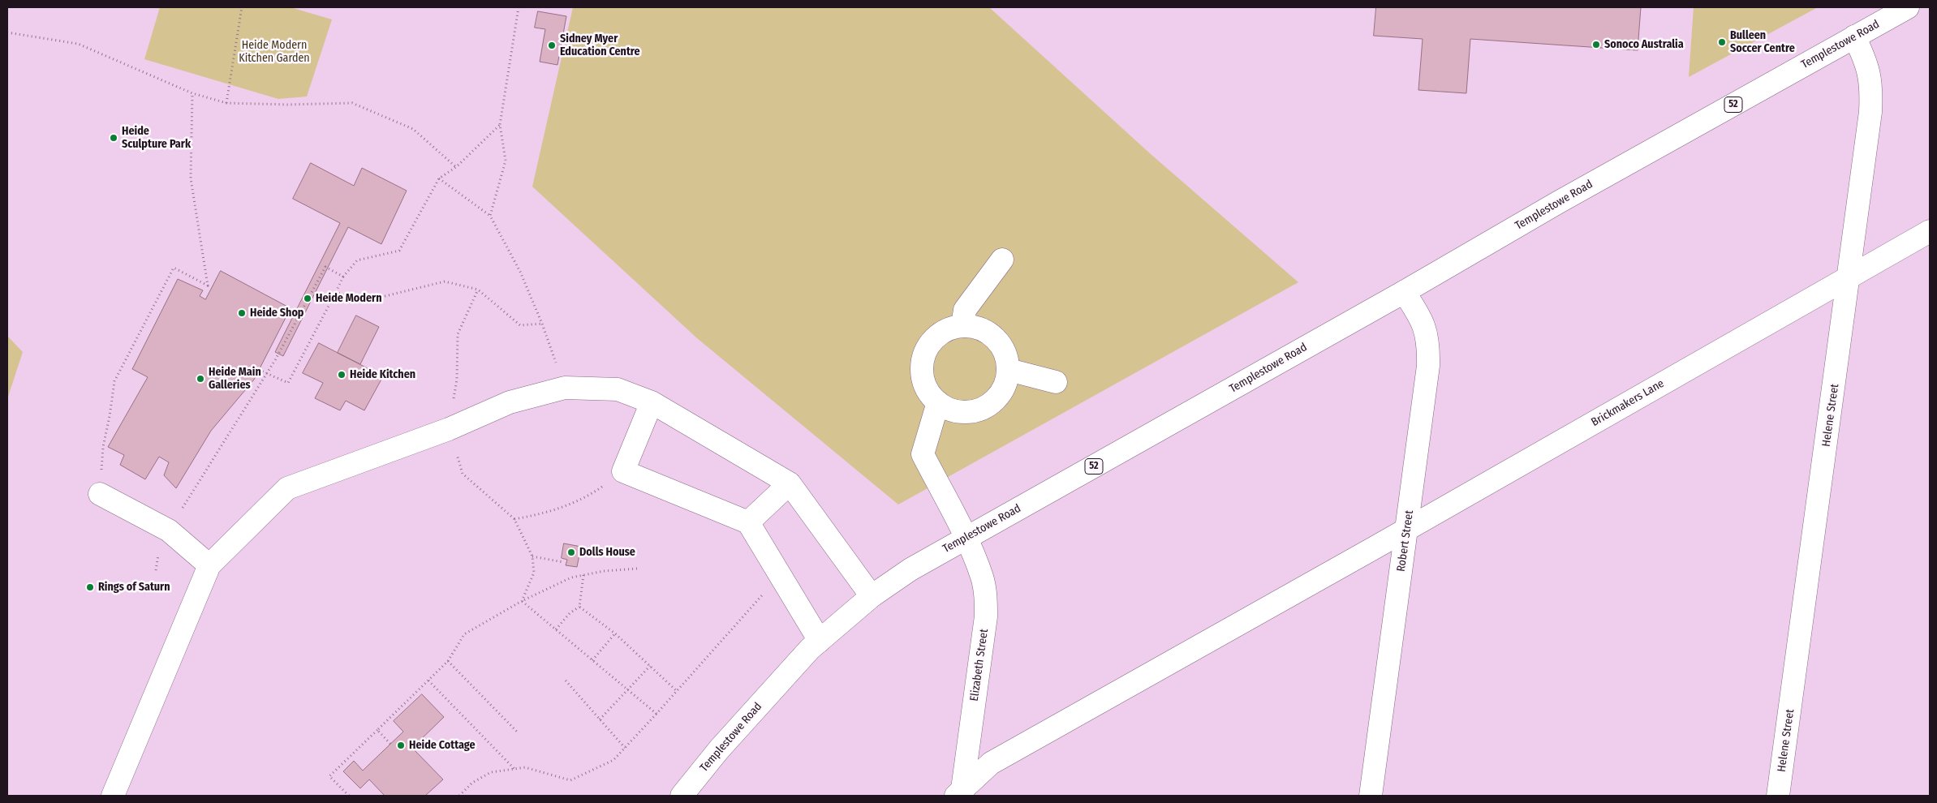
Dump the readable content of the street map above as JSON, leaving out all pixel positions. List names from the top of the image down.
{
  "streets": {
    "street": [
      "Templestowe Road",
      "52",
      "Brickmakers Lane",
      "Helene Street",
      "Robert Street",
      "Elizabeth Street"
    ]
  },
  "crossings": [
    ["Templestowe Road", "Helene Street"],
    ["Templestowe Road", "Robert Street"],
    ["Templestowe Road", "Elizabeth Street"],
    ["Brickmakers Lane", "Helene Street"],
    ["Brickmakers Lane", "Robert Street"],
    ["Brickmakers Lane", "Elizabeth Street"]
  ],
  "parks": ["Heide Modern Kitchen Garden"],
  "places": [
    "Bulleen Soccer Centre",
    "Sonoco Australia",
    "Sidney Myer Education Centre",
    "Heide Sculpture Park",
    "Heide Modern",
    "Heide Shop",
    "Heide Kitchen",
    "Heide Main Galleries",
    "Dolls House",
    "Rings of Saturn",
    "Heide Cottage"
  ]
}
